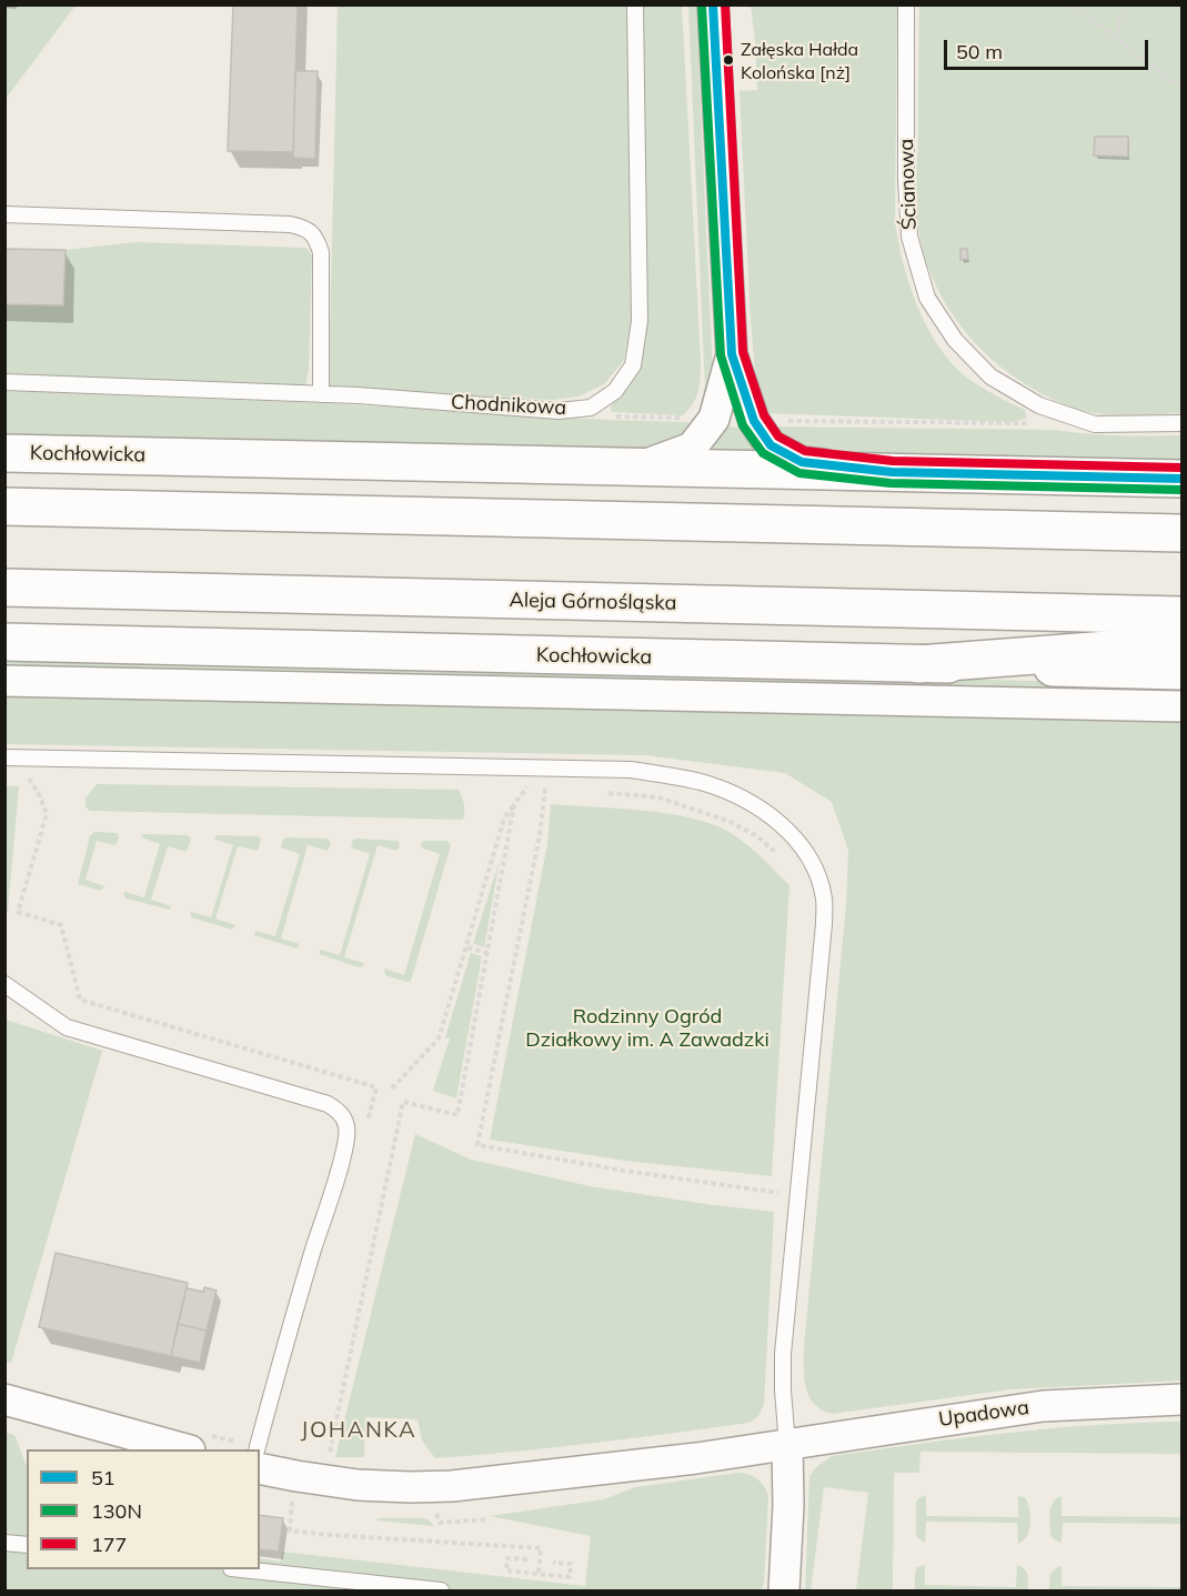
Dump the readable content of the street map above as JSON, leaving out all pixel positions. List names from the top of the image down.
{
  "streets": {
    "main road": ["Kochłowicka", "Aleja Górnośląska"],
    "street": ["Upadowa"],
    "lane": ["Ścianowa", "Chodnikowa"]
  },
  "districts": ["JOHANKA"],
  "parks": ["Rodzinny Ogród Działkowy im. A Zawadzki"],
  "places": ["Załęska Hałda Kolońska [nż]"],
  "lines": ["transit line 51", "transit line 177", "transit line 130N"],
  "legend": ["51", "130N", "177"],
  "scale_bar": "50 m"
}
